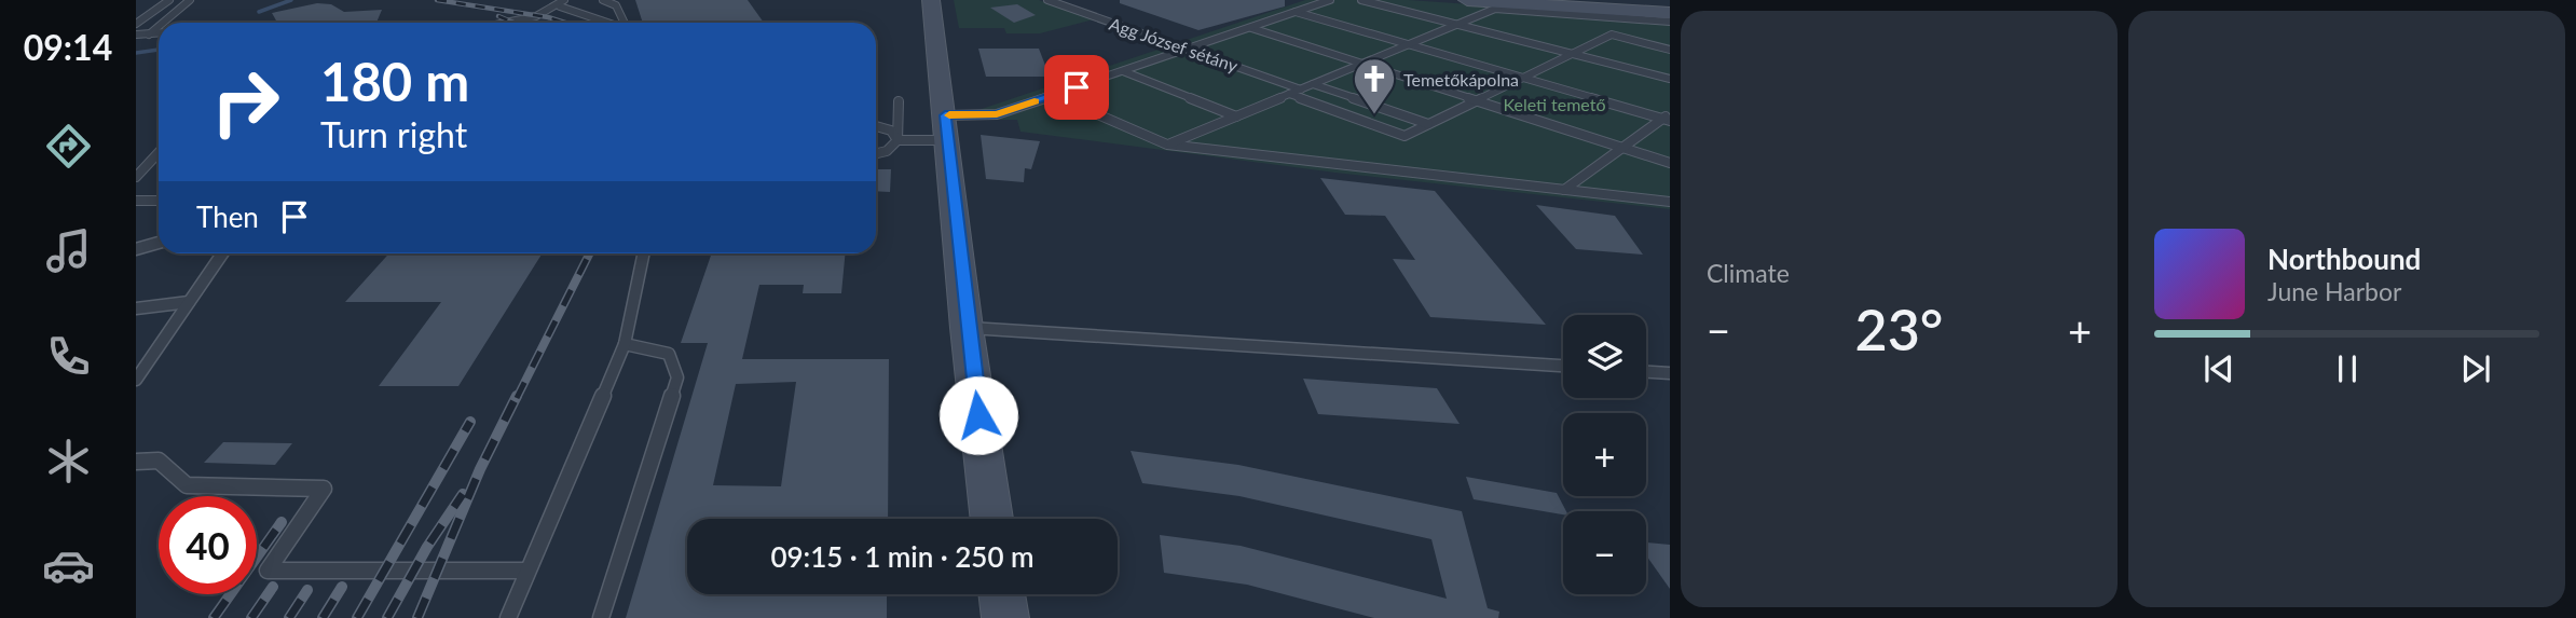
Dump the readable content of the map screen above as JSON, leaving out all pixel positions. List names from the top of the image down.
{
  "streets": {
    "lane": ["Agg József sétány"]
  },
  "parks": ["Keleti temető"],
  "places": {
    "church": ["Temetőkápolna"]
  },
  "page": {
    "tabs": "09:14",
    "tile": "Climate",
    "turn": ["180 m", "Turn right"],
    "then": "Then",
    "song": ["Northbound", "June Harbor"],
    "heat": ["−", "23°", "+"],
    "map_buttons": ["+", "−"],
    "limit": "40",
    "trip": "09:15 · 1 min · 250 m"
  }
}
